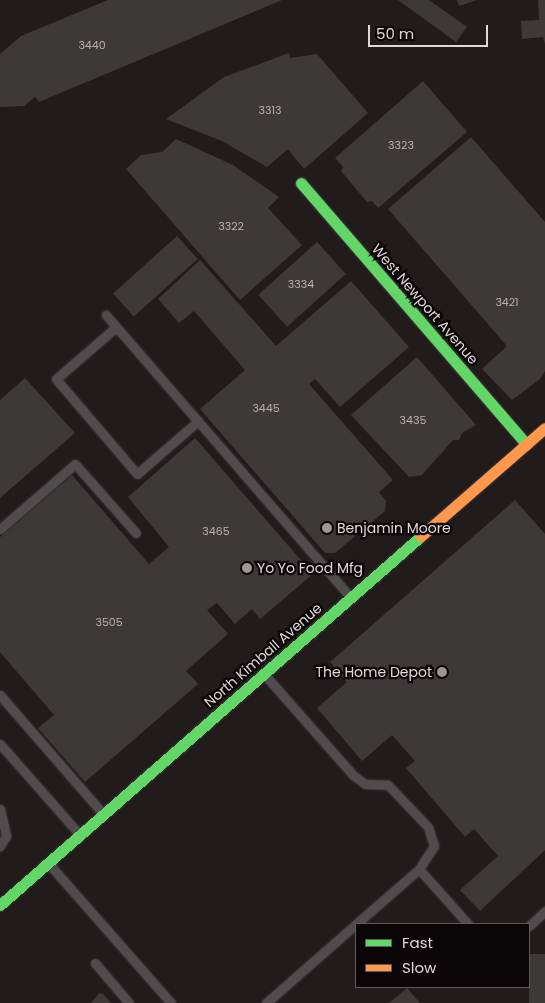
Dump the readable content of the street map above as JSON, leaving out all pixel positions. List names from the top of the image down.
{
  "streets": {
    "street": ["West Newport Avenue", "North Kimball Avenue"]
  },
  "crossings": [
    ["West Newport Avenue", "North Kimball Avenue"]
  ],
  "places": ["Benjamin Moore", "Yo Yo Food Mfg", "The Home Depot"],
  "house_numbers": [
    "3440",
    "3313",
    "3323",
    "3322",
    "3334",
    "3421",
    "3445",
    "3435",
    "3465",
    "3505"
  ],
  "legend": ["Fast", "Slow"],
  "scale_bar": "50 m"
}
